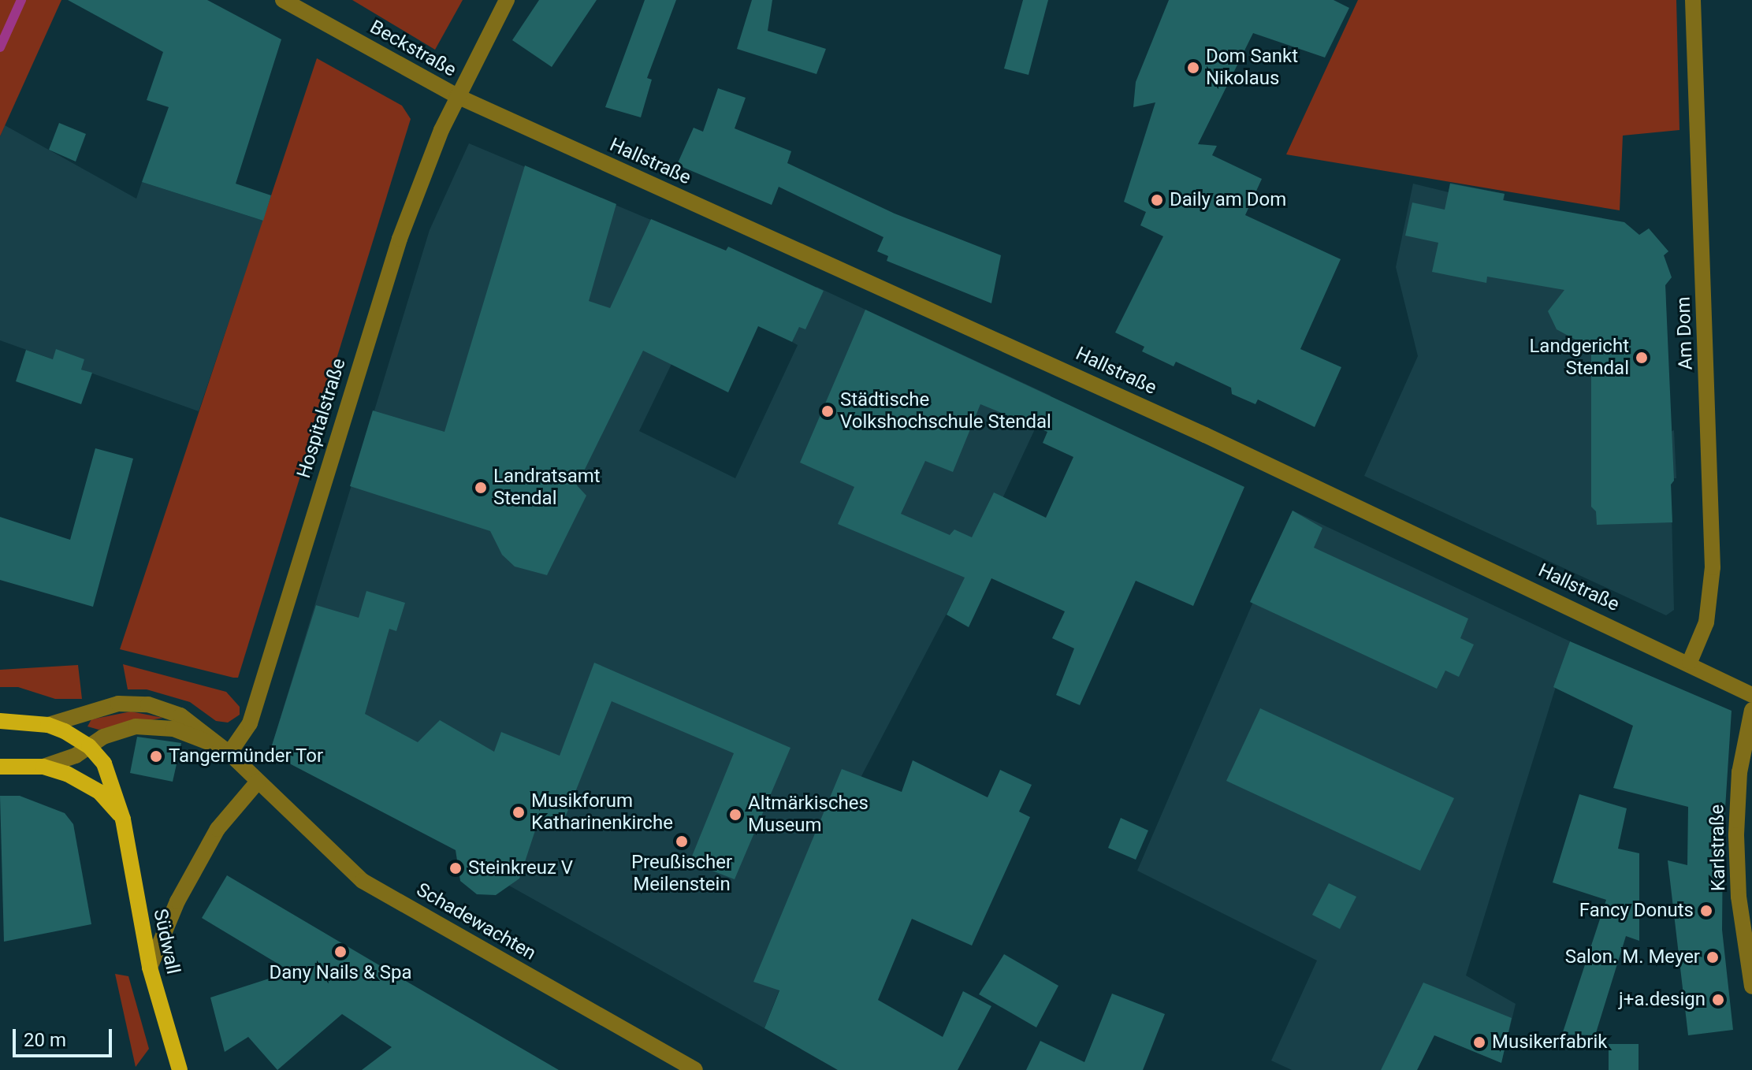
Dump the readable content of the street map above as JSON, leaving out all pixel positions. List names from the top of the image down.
{
  "streets": {
    "main road": ["Südwall"],
    "street": [
      "Beckstraße",
      "Hallstraße",
      "Am Dom",
      "Hospitalstraße",
      "Karlstraße",
      "Schadewachten"
    ]
  },
  "crossings": [
    ["Beckstraße", "Hallstraße"],
    ["Beckstraße", "Hospitalstraße"],
    ["Hallstraße", "Am Dom"],
    ["Hallstraße", "Hospitalstraße"],
    ["Hospitalstraße", "Schadewachten"],
    ["Schadewachten", "Südwall"]
  ],
  "places": [
    "Dom Sankt Nikolaus",
    "Daily am Dom",
    "Landgericht Stendal",
    "Städtische Volkshochschule Stendal",
    "Landratsamt Stendal",
    "Tangermünder Tor",
    "Musikforum Katharinenkirche",
    "Altmärkisches Museum",
    "Preußischer Meilenstein",
    "Steinkreuz V",
    "Fancy Donuts",
    "Dany Nails & Spa",
    "Salon. M. Meyer",
    "j+a.design",
    "Musikerfabrik"
  ],
  "scale_bar": "20 m"
}
